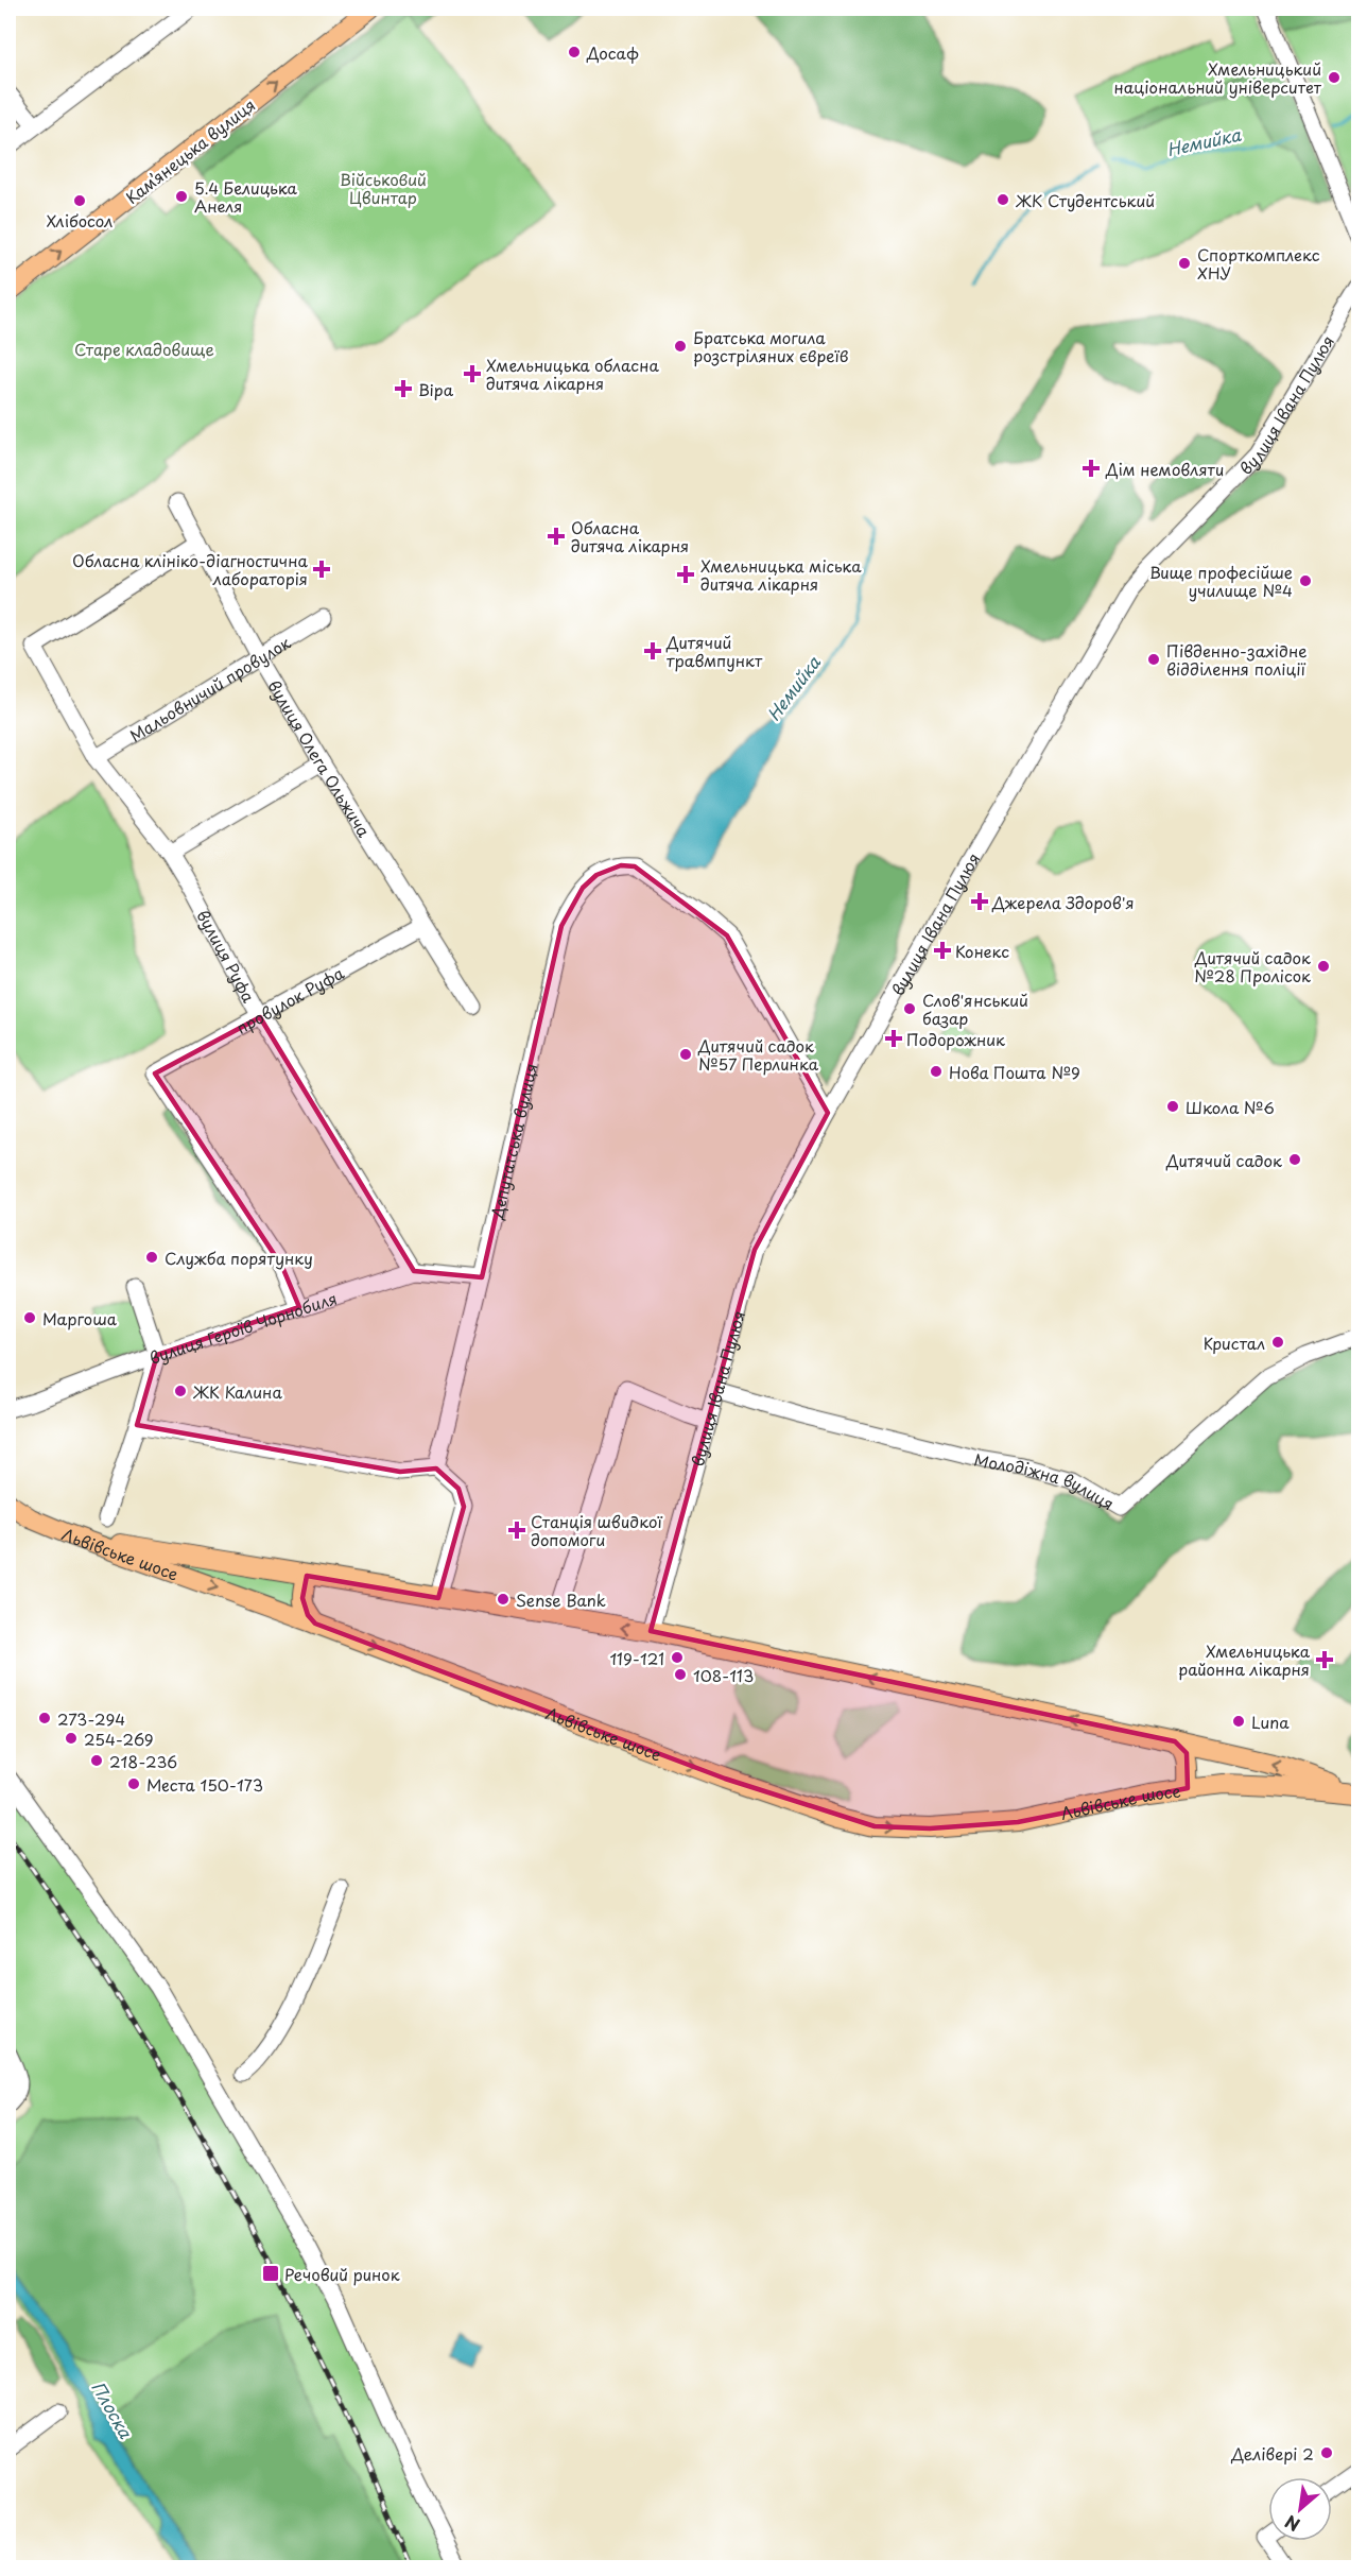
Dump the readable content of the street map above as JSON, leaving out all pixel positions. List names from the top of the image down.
{
  "streets": {
    "main road": ["Камʼянецька вулиця", "Львівське шосе"],
    "street": [
      "вулиця Івана Пулюя",
      "Мальовничий провулок",
      "вулиця Олега Ольжича",
      "вулиця Руфа",
      "провулок Руфа",
      "Депутатська вулиця",
      "вулиця Героїв Чорнобиля",
      "Молодіжна вулиця"
    ]
  },
  "crossings": [
    ["вулиця Івана Пулюя", "Депутатська вулиця"],
    ["вулиця Івана Пулюя", "Молодіжна вулиця"],
    ["вулиця Івана Пулюя", "Львівське шосе"],
    ["Мальовничий провулок", "вулиця Олега Ольжича"],
    ["Мальовничий провулок", "вулиця Руфа"],
    ["вулиця Олега Ольжича", "вулиця Руфа"],
    ["вулиця Олега Ольжича", "провулок Руфа"],
    ["вулиця Руфа", "провулок Руфа"],
    ["вулиця Руфа", "вулиця Героїв Чорнобиля"],
    ["провулок Руфа", "вулиця Героїв Чорнобиля"],
    ["Депутатська вулиця", "вулиця Героїв Чорнобиля"]
  ],
  "one_way": ["Камʼянецька вулиця"],
  "water": ["Немийка", "Плоска"],
  "parks": ["Військовий Цвинтар", "Старе кладовище"],
  "places": {
    "other": [
      "Досаф",
      "Хмельницький національний університет",
      "5.4 Белицька Анеля",
      "ЖК Студентський",
      "Хлібосол",
      "Спорткомплекс ХНУ",
      "Братська могила розстріляних євреїв",
      "Вище професійше училище №4",
      "Південно-західне відділення поліції",
      "Дитячий садок №28 Пролісок",
      "Слов'янський базар",
      "Дитячий садок №57 Перлинка",
      "Нова Пошта №9",
      "Школа №6",
      "Дитячий садок",
      "Служба порятунку",
      "Маргоша",
      "Кристал",
      "ЖК Калина",
      "Sense Bank",
      "119-121",
      "108-113",
      "273-294",
      "Luna",
      "254-269",
      "218-236",
      "Места 150-173",
      "Делівері 2"
    ],
    "health": [
      "Хмельницька обласна дитяча лікарня",
      "Віра",
      "Дім немовляти",
      "Обласна дитяча лікарня",
      "Обласна клініко-діагностична лабораторія",
      "Хмельницька міська дитяча лікарня",
      "Дитячий травмпункт",
      "Джерела Здоров'я",
      "Конекс",
      "Подорожник",
      "Станція швидкої допомоги",
      "Хмельницька районна лікарня"
    ],
    "transit": ["Речовий ринок"]
  },
  "north": "bottom left"
}
